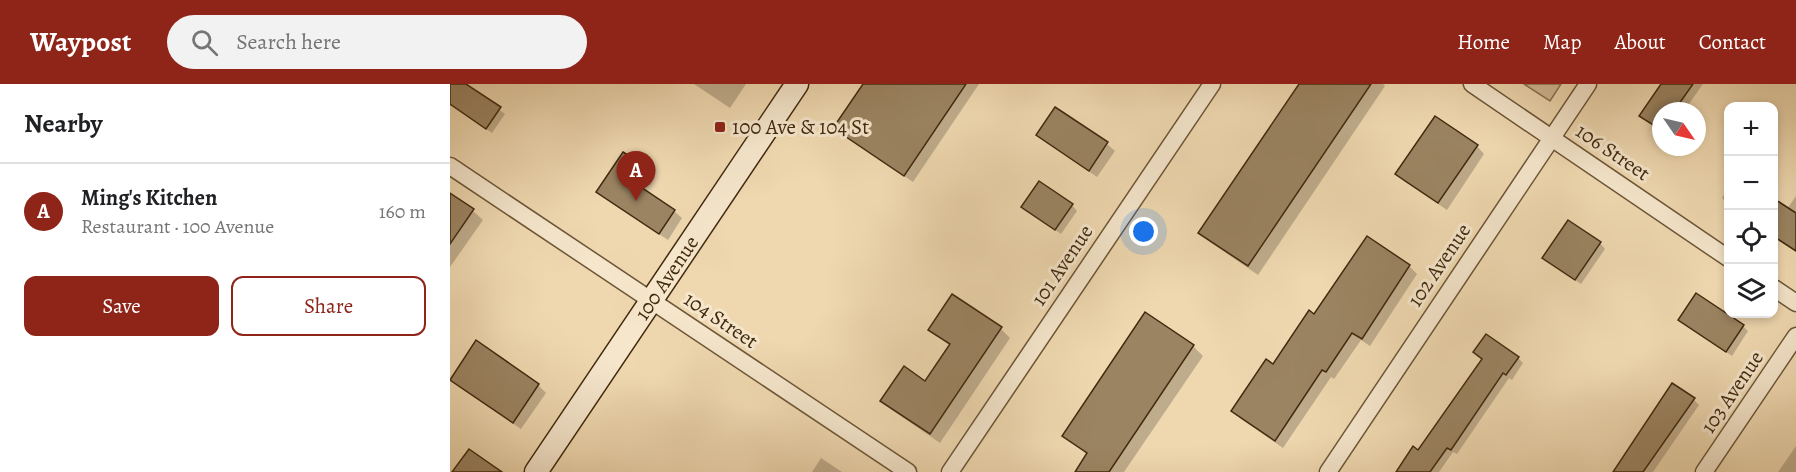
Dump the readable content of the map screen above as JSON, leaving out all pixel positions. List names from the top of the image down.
{
  "streets": {
    "main road": ["100 Avenue"],
    "street": [
      "106 Street",
      "101 Avenue",
      "102 Avenue",
      "104 Street",
      "103 Avenue"
    ]
  },
  "crossings": [
    ["106 Street", "102 Avenue"],
    ["100 Avenue", "104 Street"]
  ],
  "places": {
    "transit": ["100 Ave & 104 St"]
  },
  "north": "bottom right",
  "page": {
    "header": "Waypost",
    "search": "Search here",
    "nav": [
      "Home",
      "Map",
      "About",
      "Contact"
    ],
    "heading": "Nearby",
    "map_buttons": ["+", "−"],
    "pins": "A",
    "list": [
      {
        "mark": "A",
        "name": "Ming's Kitchen",
        "note": "Restaurant · 100 Avenue",
        "value": "160 m"
      }
    ],
    "buttons": ["Save", "Share"]
  }
}
